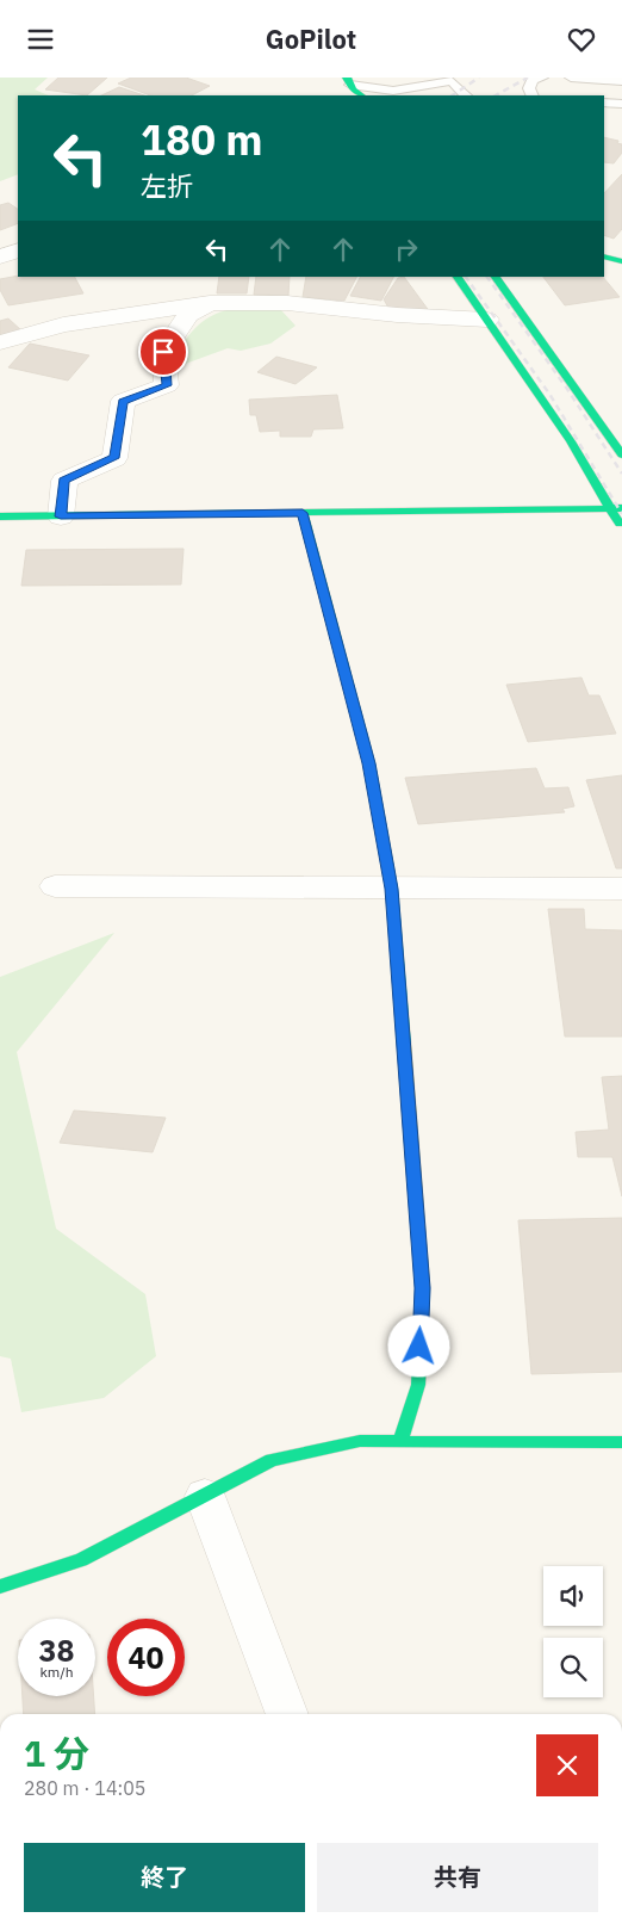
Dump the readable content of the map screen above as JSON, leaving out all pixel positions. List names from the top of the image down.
{
  "page": {
    "header": "GoPilot",
    "turn": ["180 m", "左折"],
    "speed": "38 km/h",
    "limit": "40",
    "heading": ["1 分", "280 m · 14:05"],
    "buttons": ["終了", "共有"]
  }
}
